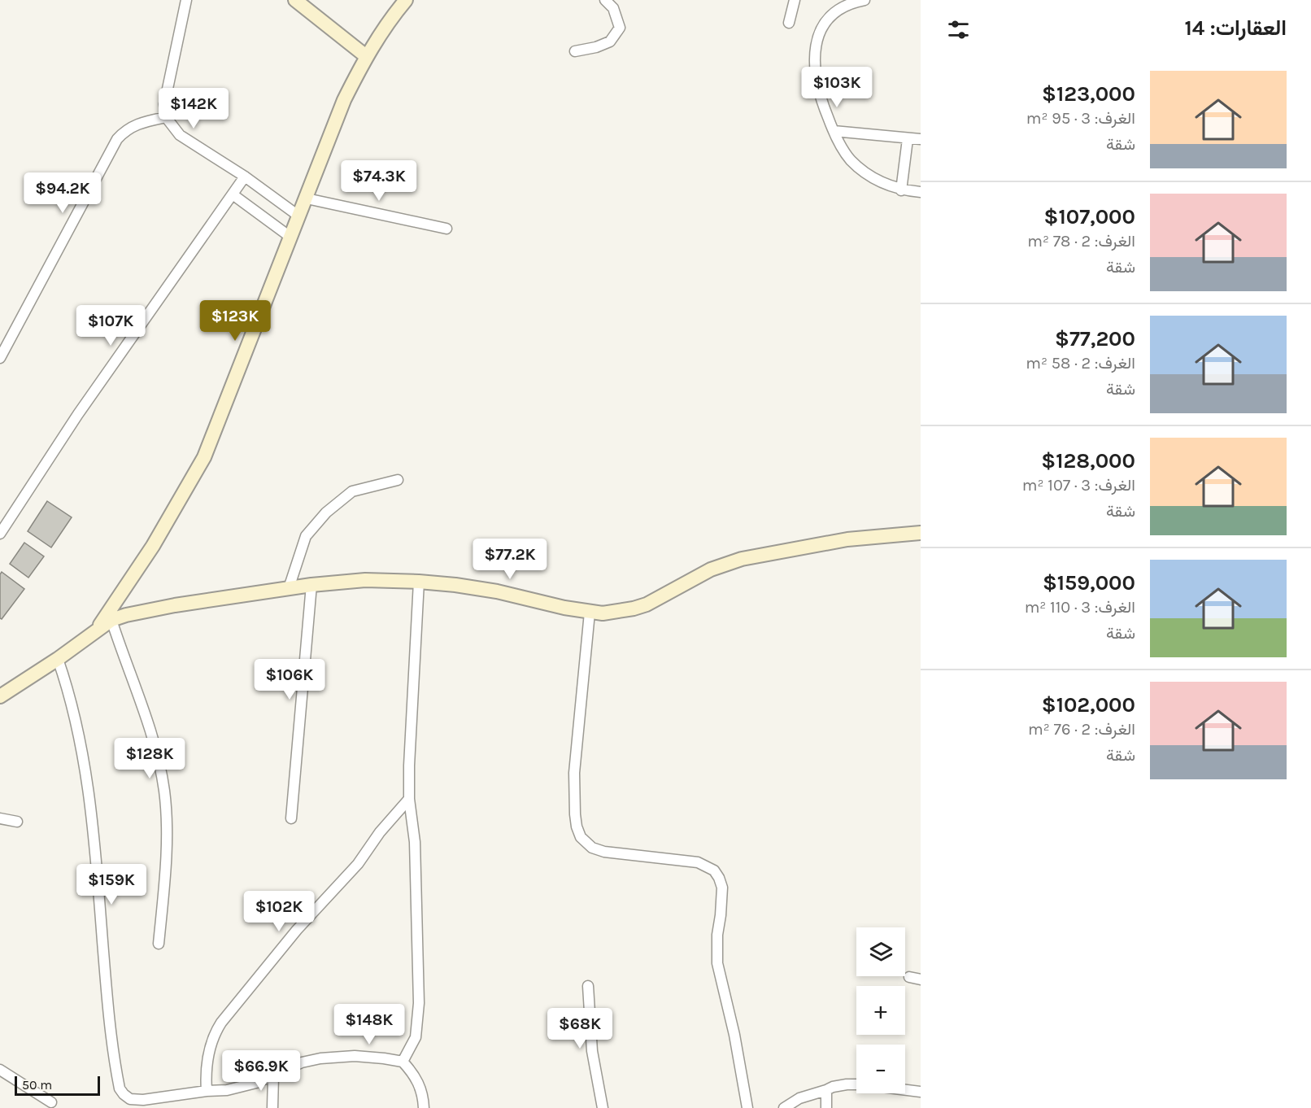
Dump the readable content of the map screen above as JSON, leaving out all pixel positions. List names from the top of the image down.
{
  "scale_bar": "50 m",
  "page": {
    "heading": "العقارات: 14",
    "list": [
      {
        "name": "$123,000",
        "note": "الغرف: 3 · 95 m² · شقة"
      },
      {
        "name": "$107,000",
        "note": "الغرف: 2 · 78 m² · شقة"
      },
      {
        "name": "$77,200",
        "note": "الغرف: 2 · 58 m² · شقة"
      },
      {
        "name": "$128,000",
        "note": "الغرف: 3 · 107 m² · شقة"
      },
      {
        "name": "$159,000",
        "note": "الغرف: 3 · 110 m² · شقة"
      },
      {
        "name": "$102,000",
        "note": "الغرف: 2 · 76 m² · شقة"
      }
    ],
    "price": [
      "$103K",
      "$142K",
      "$74.3K",
      "$94.2K",
      "$123K",
      "$107K",
      "$77.2K",
      "$106K",
      "$128K",
      "$159K",
      "$102K",
      "$148K",
      "$68K",
      "$66.9K"
    ],
    "map_buttons": ["+", "−"],
    "scale": "50 m"
  }
}
